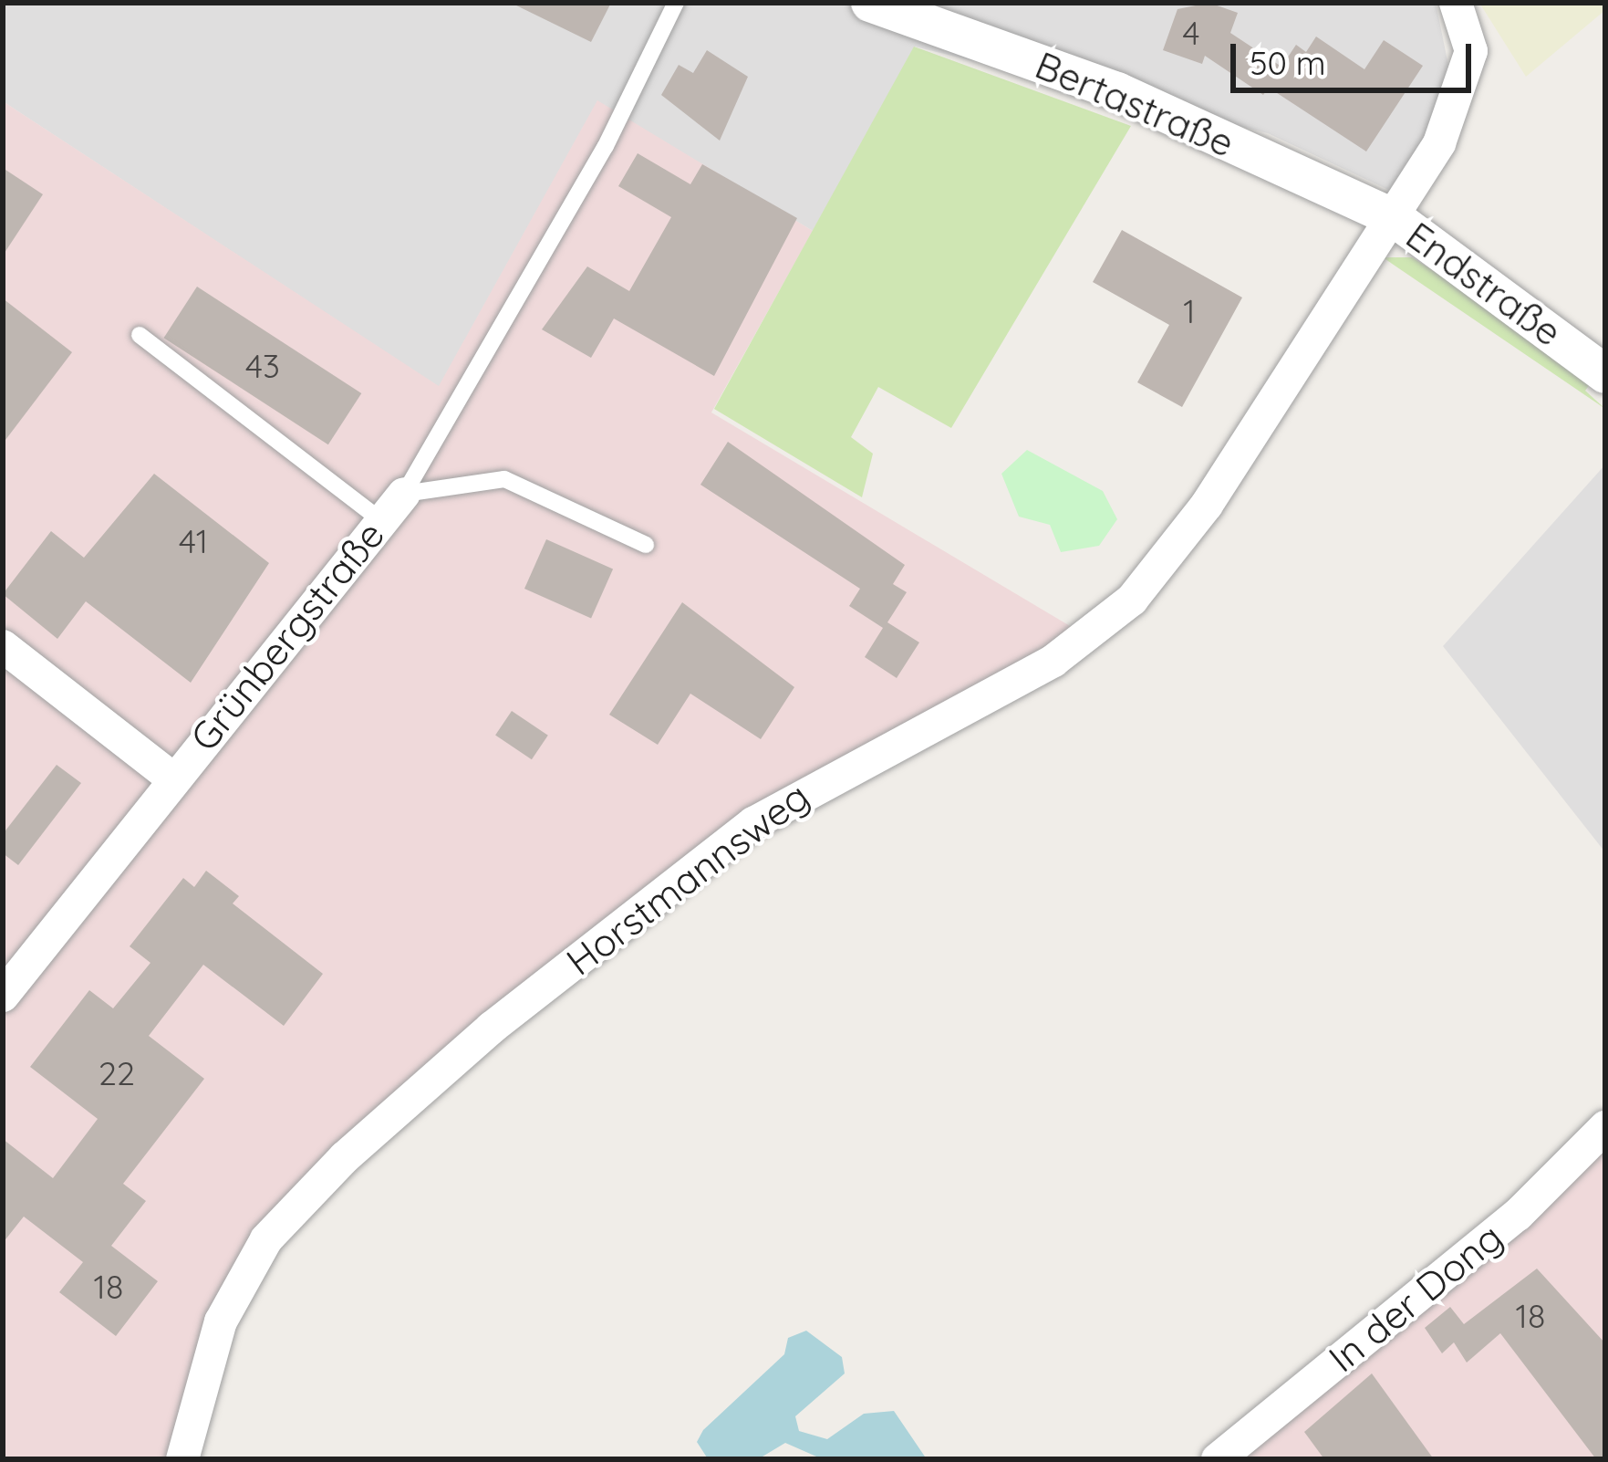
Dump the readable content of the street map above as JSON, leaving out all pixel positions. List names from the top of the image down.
{
  "streets": {
    "street": [
      "Bertastraße",
      "Endstraße",
      "Grünbergstraße",
      "Horstmannsweg",
      "In der Dong"
    ]
  },
  "crossings": [
    ["Bertastraße", "Endstraße"],
    ["Bertastraße", "Horstmannsweg"],
    ["Endstraße", "Horstmannsweg"]
  ],
  "house_numbers": [
    "4",
    "1",
    "43",
    "41",
    "22",
    "18",
    "18"
  ],
  "scale_bar": "50 m"
}
